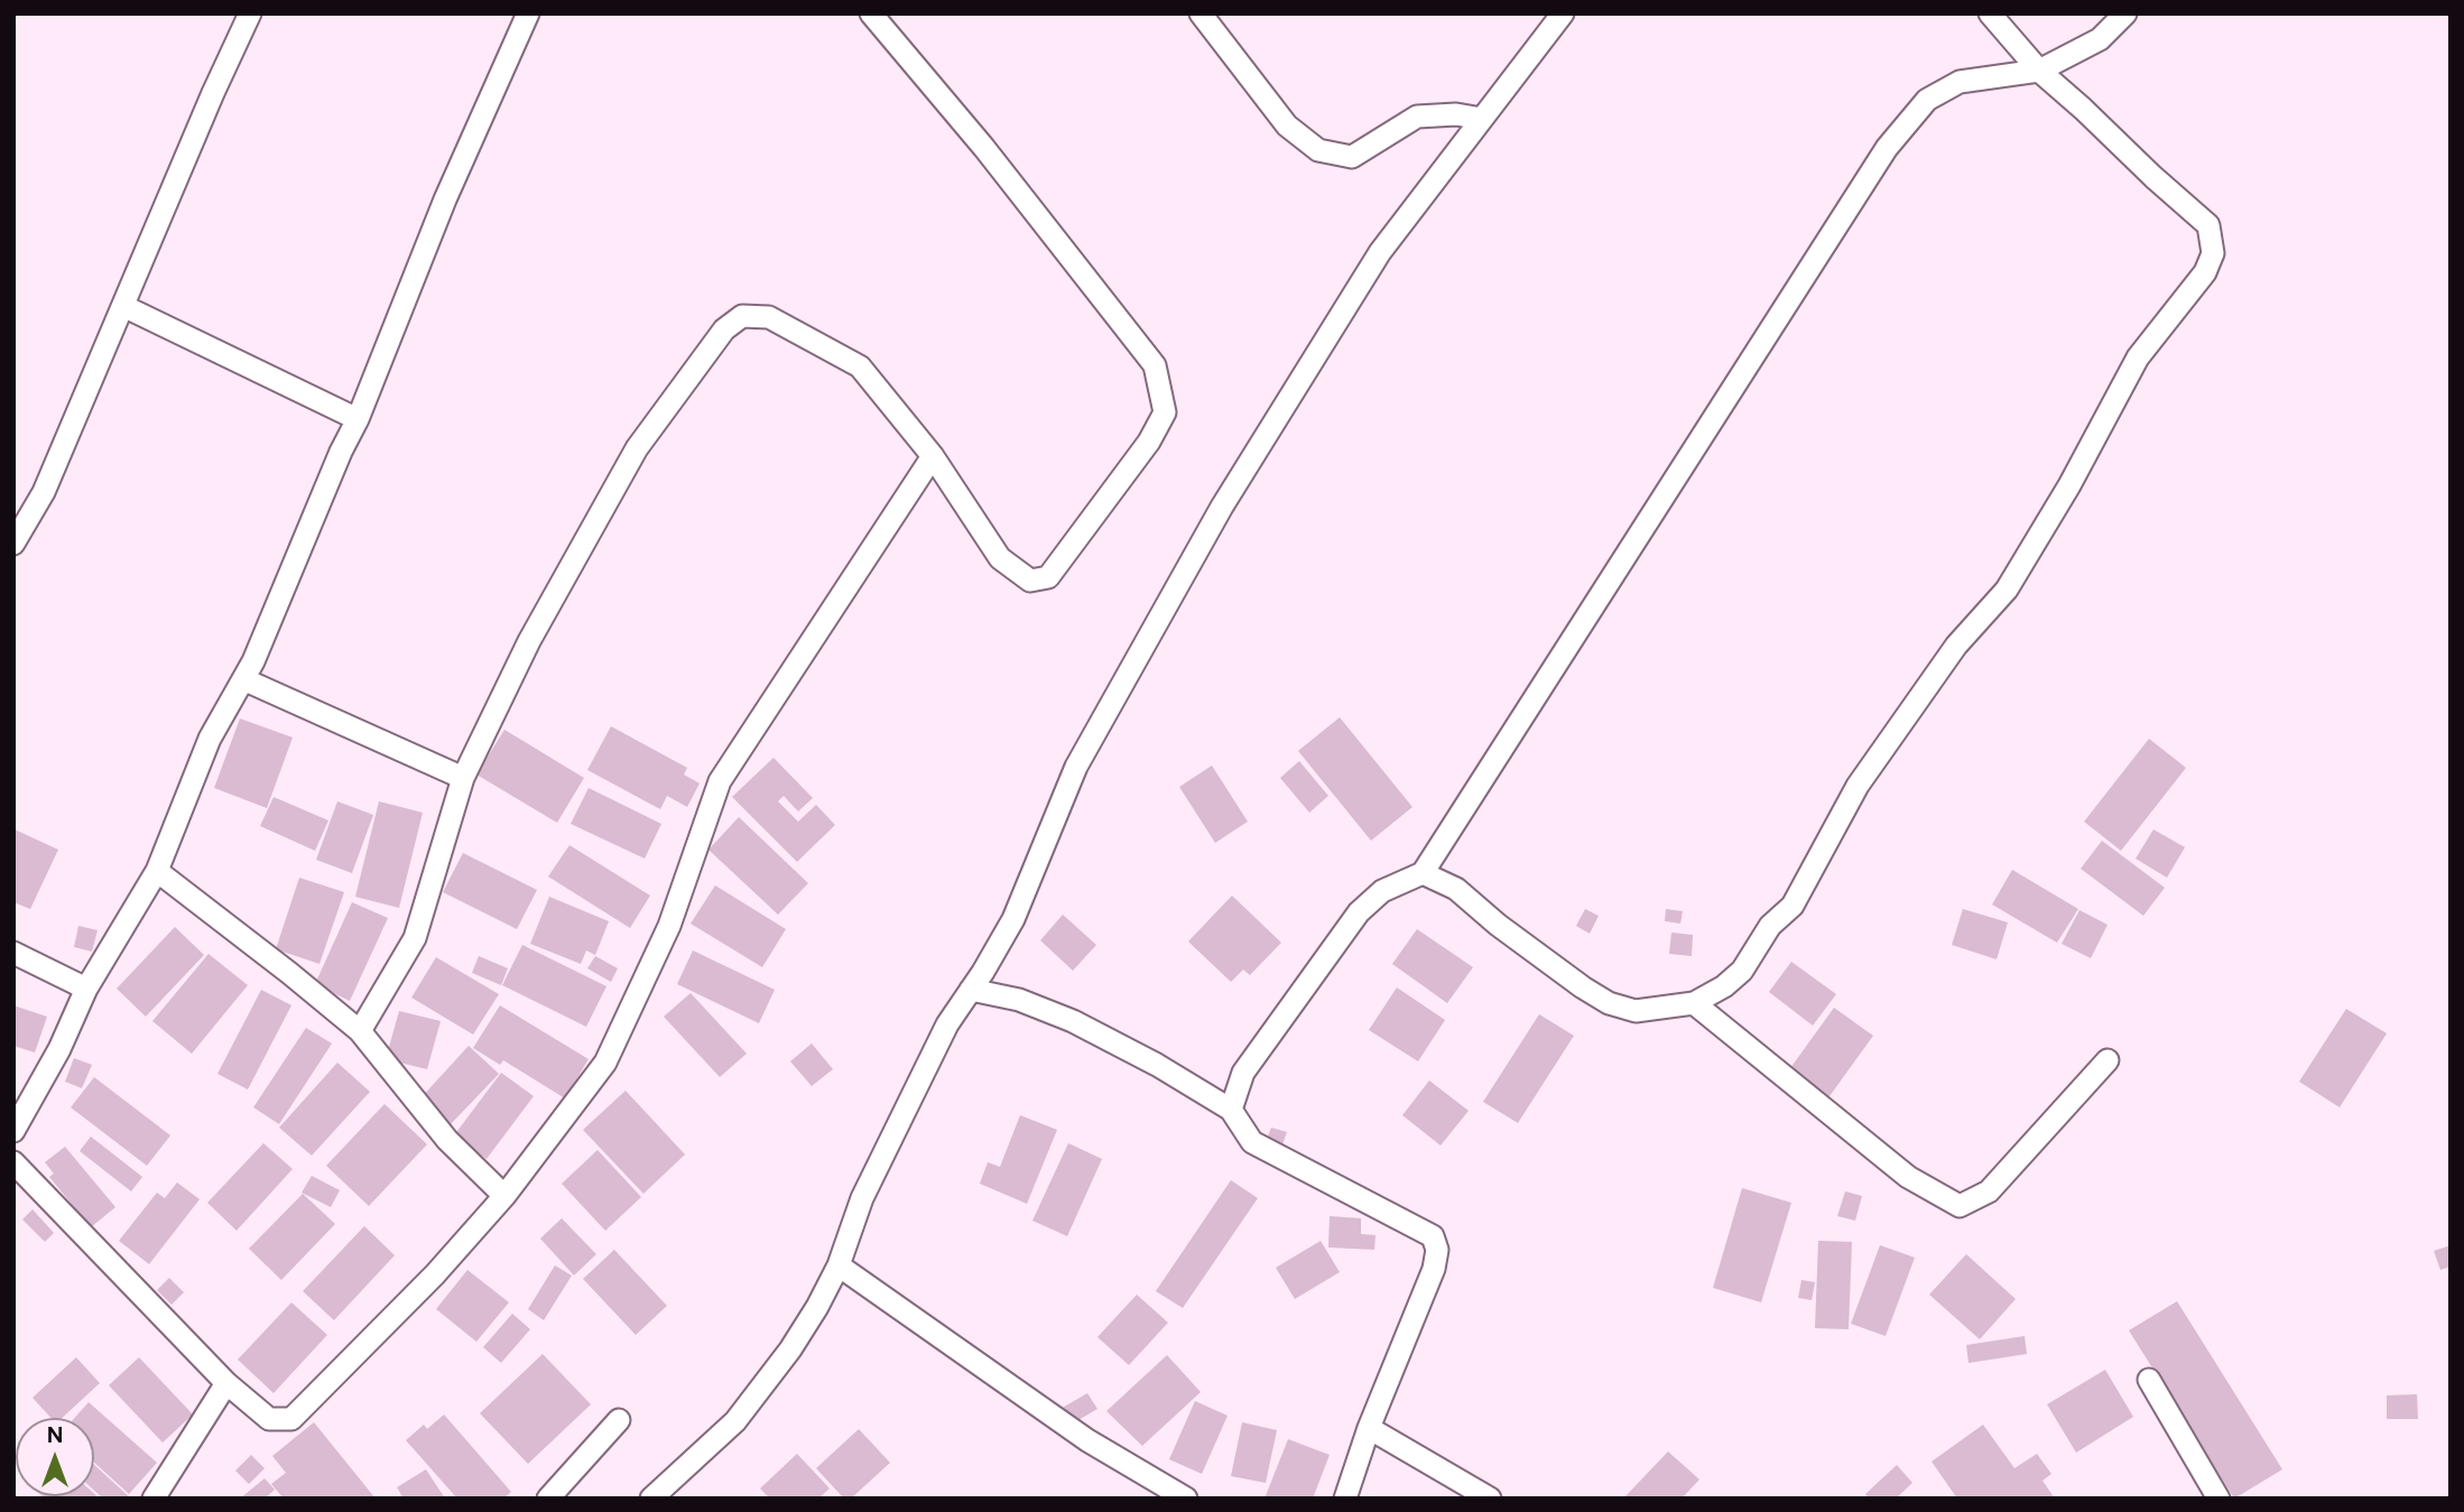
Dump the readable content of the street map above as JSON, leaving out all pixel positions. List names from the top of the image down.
{
  "north": "top"
}
